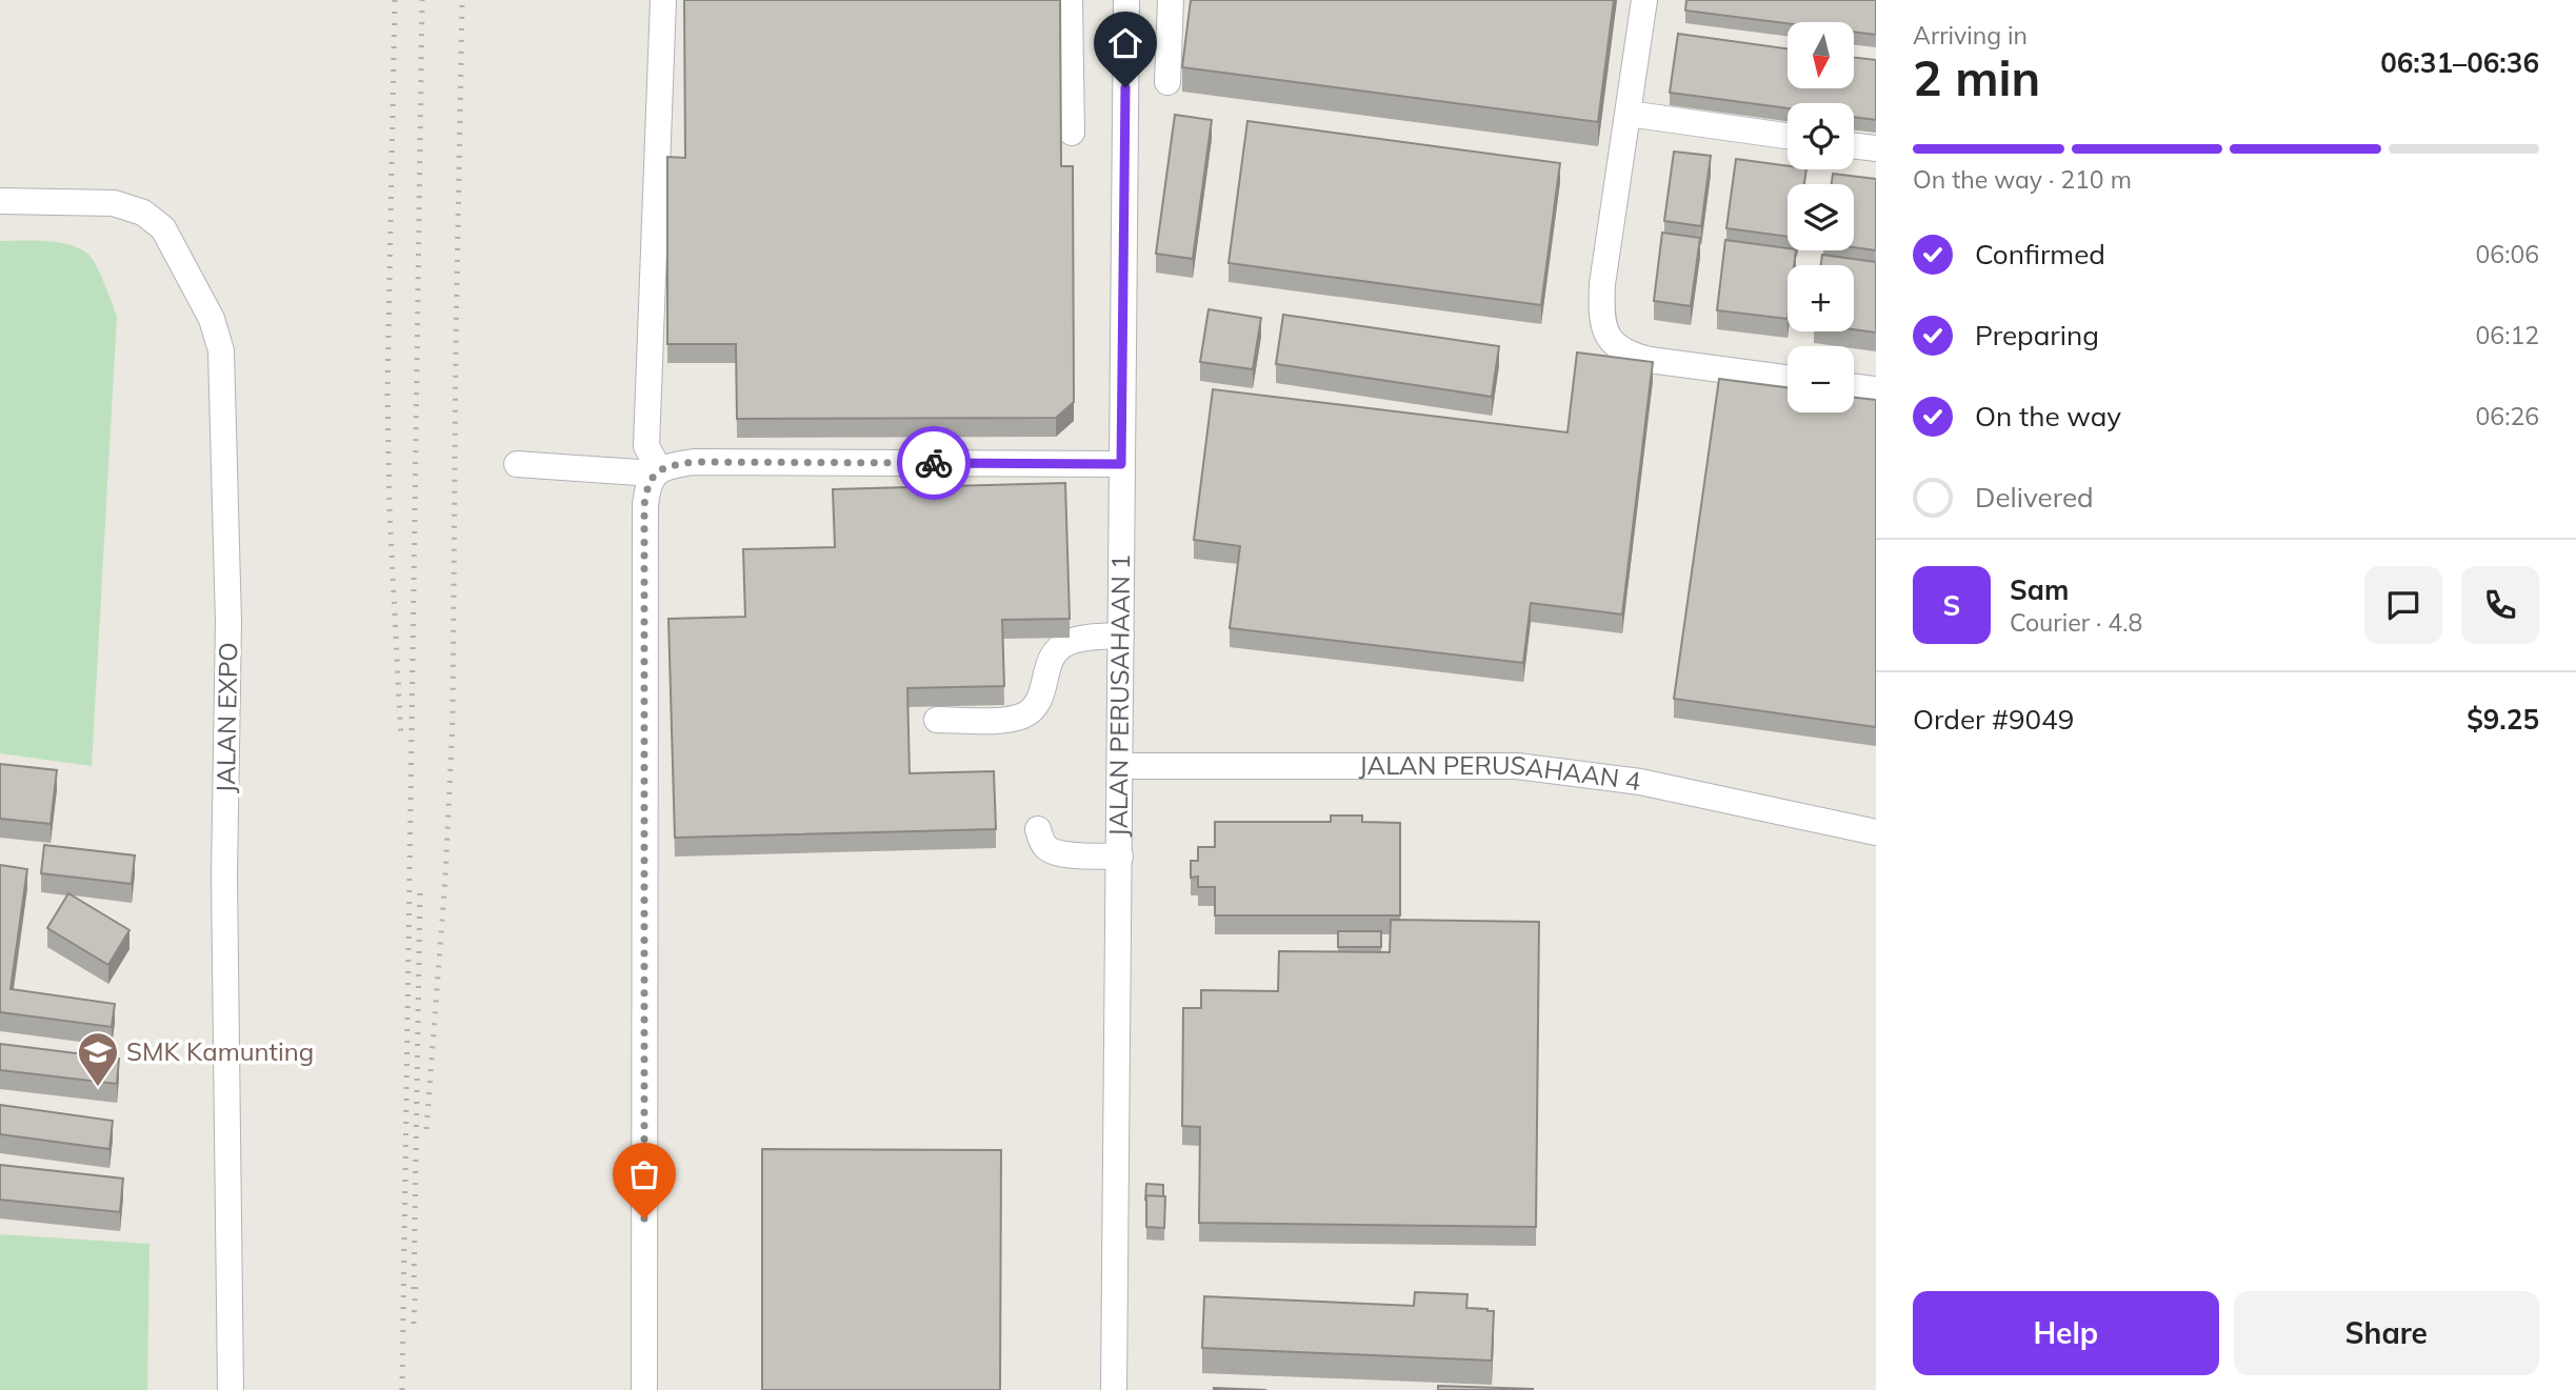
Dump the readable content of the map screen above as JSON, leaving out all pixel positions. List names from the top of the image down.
{
  "streets": {
    "street": ["JALAN PERUSAHAAN 1", "JALAN EXPO", "JALAN PERUSAHAAN 4"]
  },
  "crossings": [
    ["JALAN PERUSAHAAN 1", "JALAN PERUSAHAAN 4"]
  ],
  "places": {
    "school or university": ["SMK Kamunting"]
  },
  "north": "bottom",
  "page": {
    "heading": ["2 min", "Arriving in", "06:31–06:36"],
    "panel": [
      "Sam",
      "Courier · 4.8",
      "Order #9049",
      "$9.25"
    ],
    "map_buttons": ["+", "−"],
    "bar": "On the way · 210 m",
    "list": [
      ["Confirmed", "06:06"],
      ["Preparing", "06:12"],
      ["On the way", "06:26"],
      "Delivered"
    ],
    "round": "S",
    "buttons": ["Help", "Share"]
  }
}
